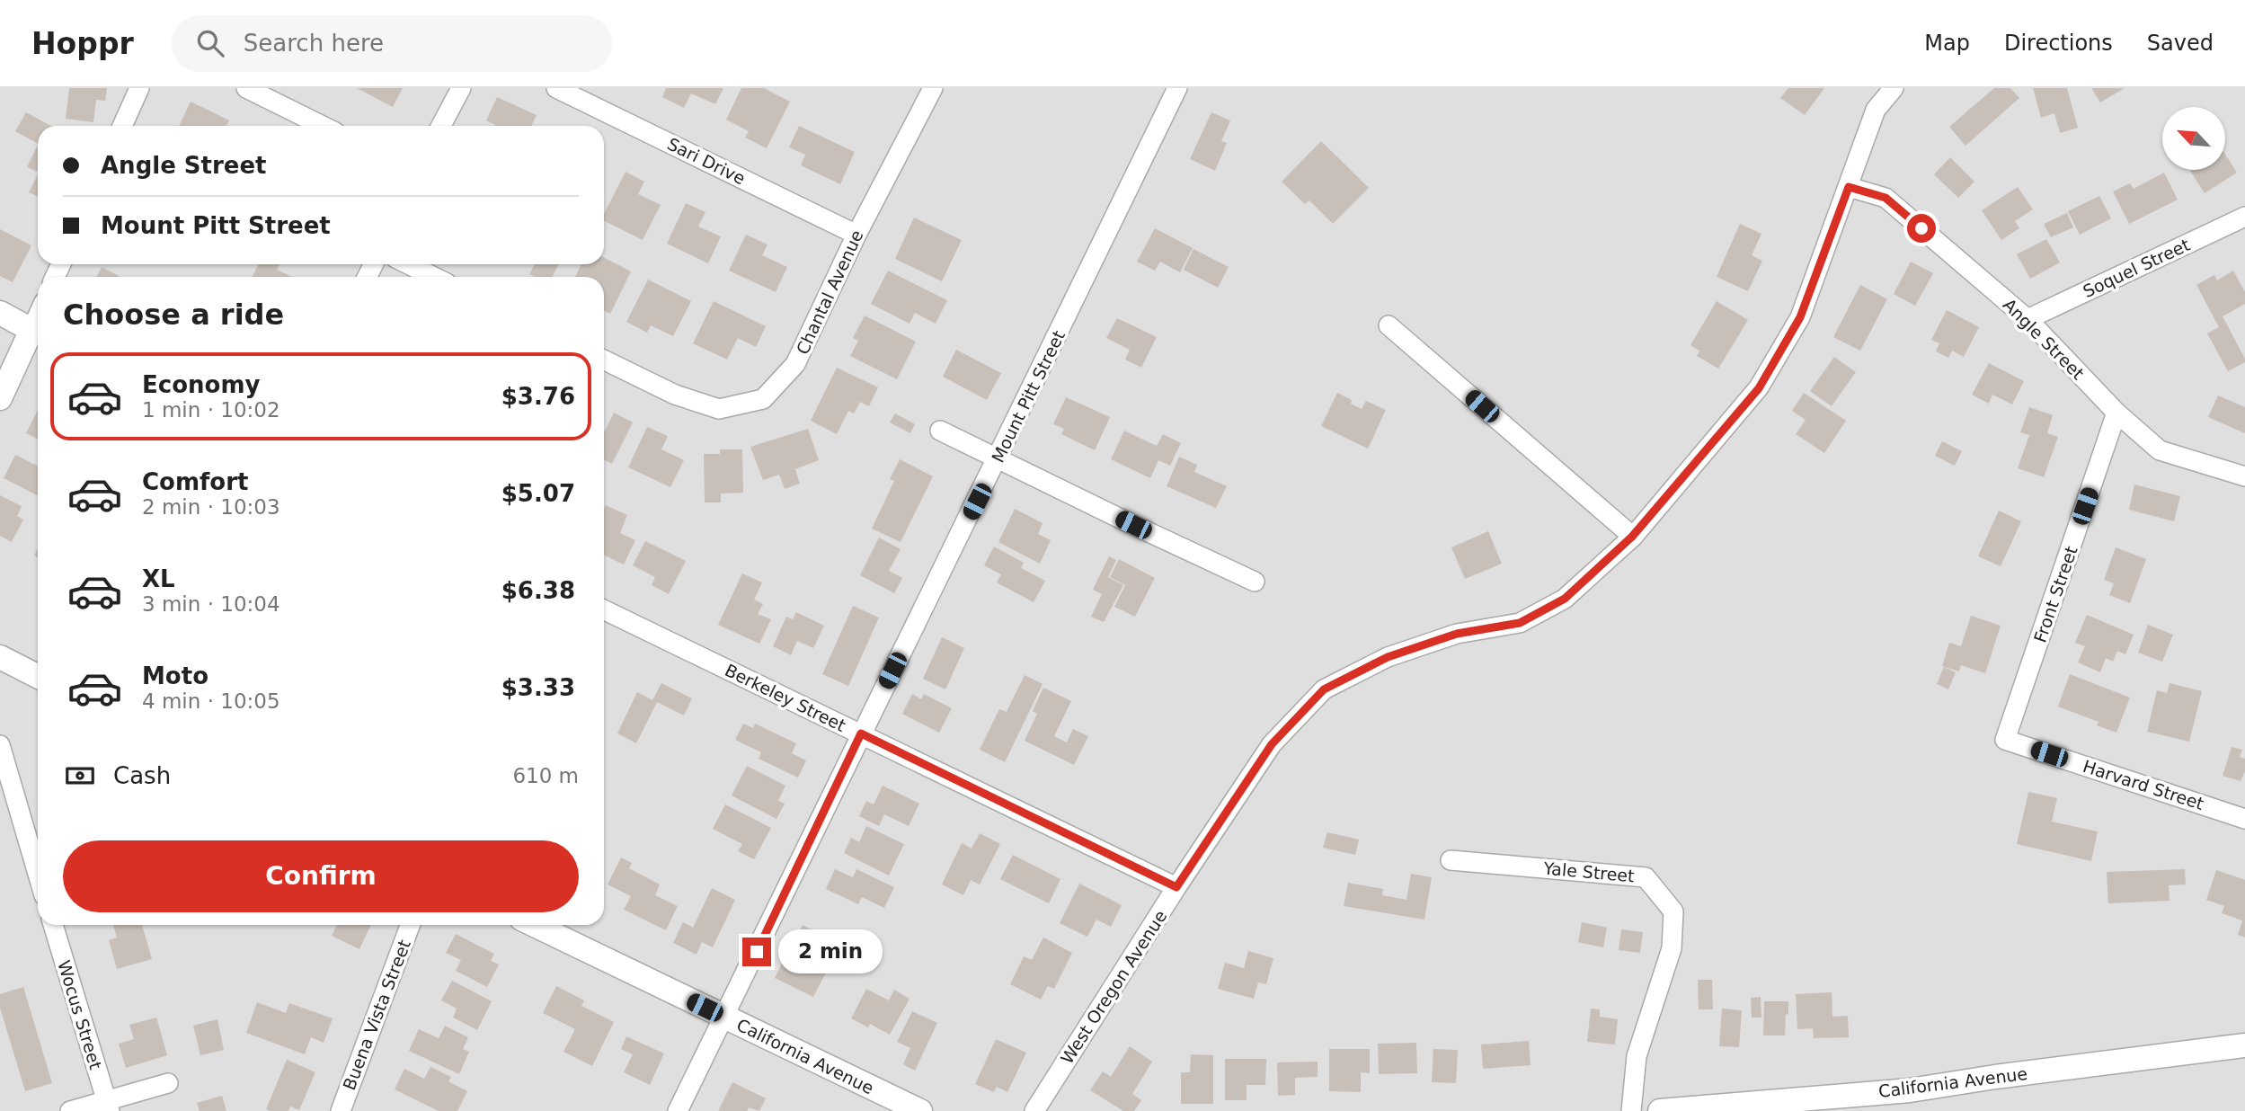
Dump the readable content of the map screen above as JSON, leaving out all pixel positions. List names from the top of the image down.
{
  "streets": {
    "street": [
      "Sari Drive",
      "Soquel Street",
      "Chantal Avenue",
      "Angle Street",
      "Mount Pitt Street",
      "Front Street",
      "Berkeley Street",
      "Harvard Street",
      "Yale Street",
      "West Oregon Avenue",
      "Wocus Street",
      "Buena Vista Street",
      "California Avenue"
    ]
  },
  "crossings": [
    ["Sari Drive", "Chantal Avenue"],
    ["Soquel Street", "Angle Street"],
    ["Angle Street", "Front Street"],
    ["Angle Street", "West Oregon Avenue"],
    ["Mount Pitt Street", "Berkeley Street"],
    ["Mount Pitt Street", "California Avenue"],
    ["Front Street", "Harvard Street"],
    ["Berkeley Street", "West Oregon Avenue"]
  ],
  "north": "top left",
  "page": {
    "header": "Hoppr",
    "search": "Search here",
    "nav": ["Map", "Directions", "Saved"],
    "banner": ["Angle Street", "Mount Pitt Street"],
    "heading": "Choose a ride",
    "list": [
      {
        "name": "Economy",
        "note": "1 min · 10:02",
        "value": "$3.76"
      },
      {
        "name": "Comfort",
        "note": "2 min · 10:03",
        "value": "$5.07"
      },
      {
        "name": "XL",
        "note": "3 min · 10:04",
        "value": "$6.38"
      },
      {
        "name": "Moto",
        "note": "4 min · 10:05",
        "value": "$3.33"
      }
    ],
    "pay": ["Cash", "610 m"],
    "buttons": "Confirm",
    "bubble": "2 min"
  }
}
